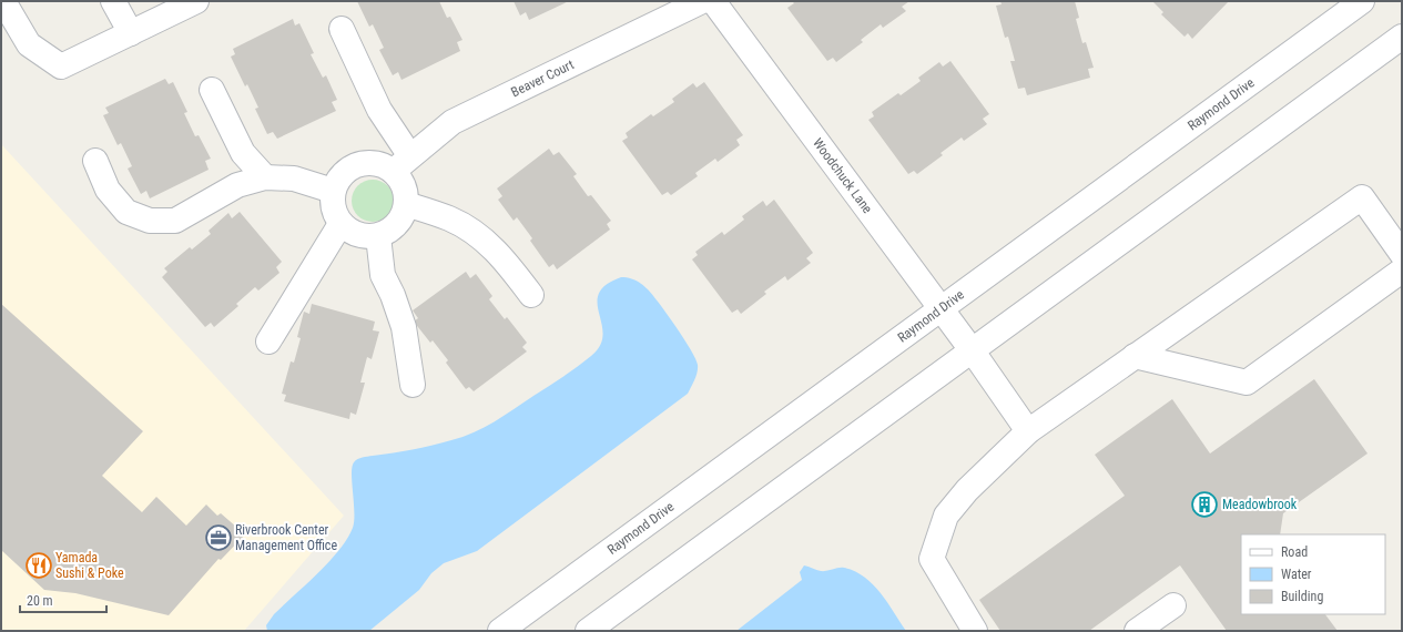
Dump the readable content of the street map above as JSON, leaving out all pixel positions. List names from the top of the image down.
{
  "streets": {
    "street": ["Beaver Court", "Raymond Drive", "Woodchuck Lane"]
  },
  "crossings": [
    ["Raymond Drive", "Woodchuck Lane"]
  ],
  "places": {
    "building": ["Meadowbrook"],
    "office": ["Riverbrook Center Management Office"],
    "restaurant": ["Yamada Sushi & Poke"]
  },
  "legend": ["Road", "Water", "Building"],
  "scale_bar": "20 m"
}
